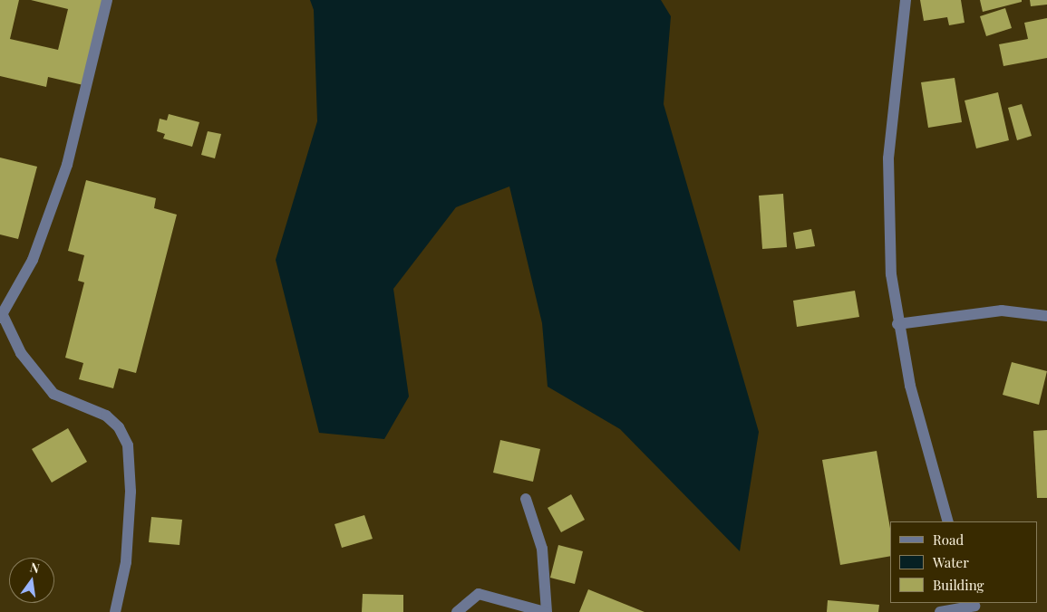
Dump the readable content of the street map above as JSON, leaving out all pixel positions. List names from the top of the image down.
{
  "legend": ["Road", "Water", "Building"],
  "north": "top"
}
